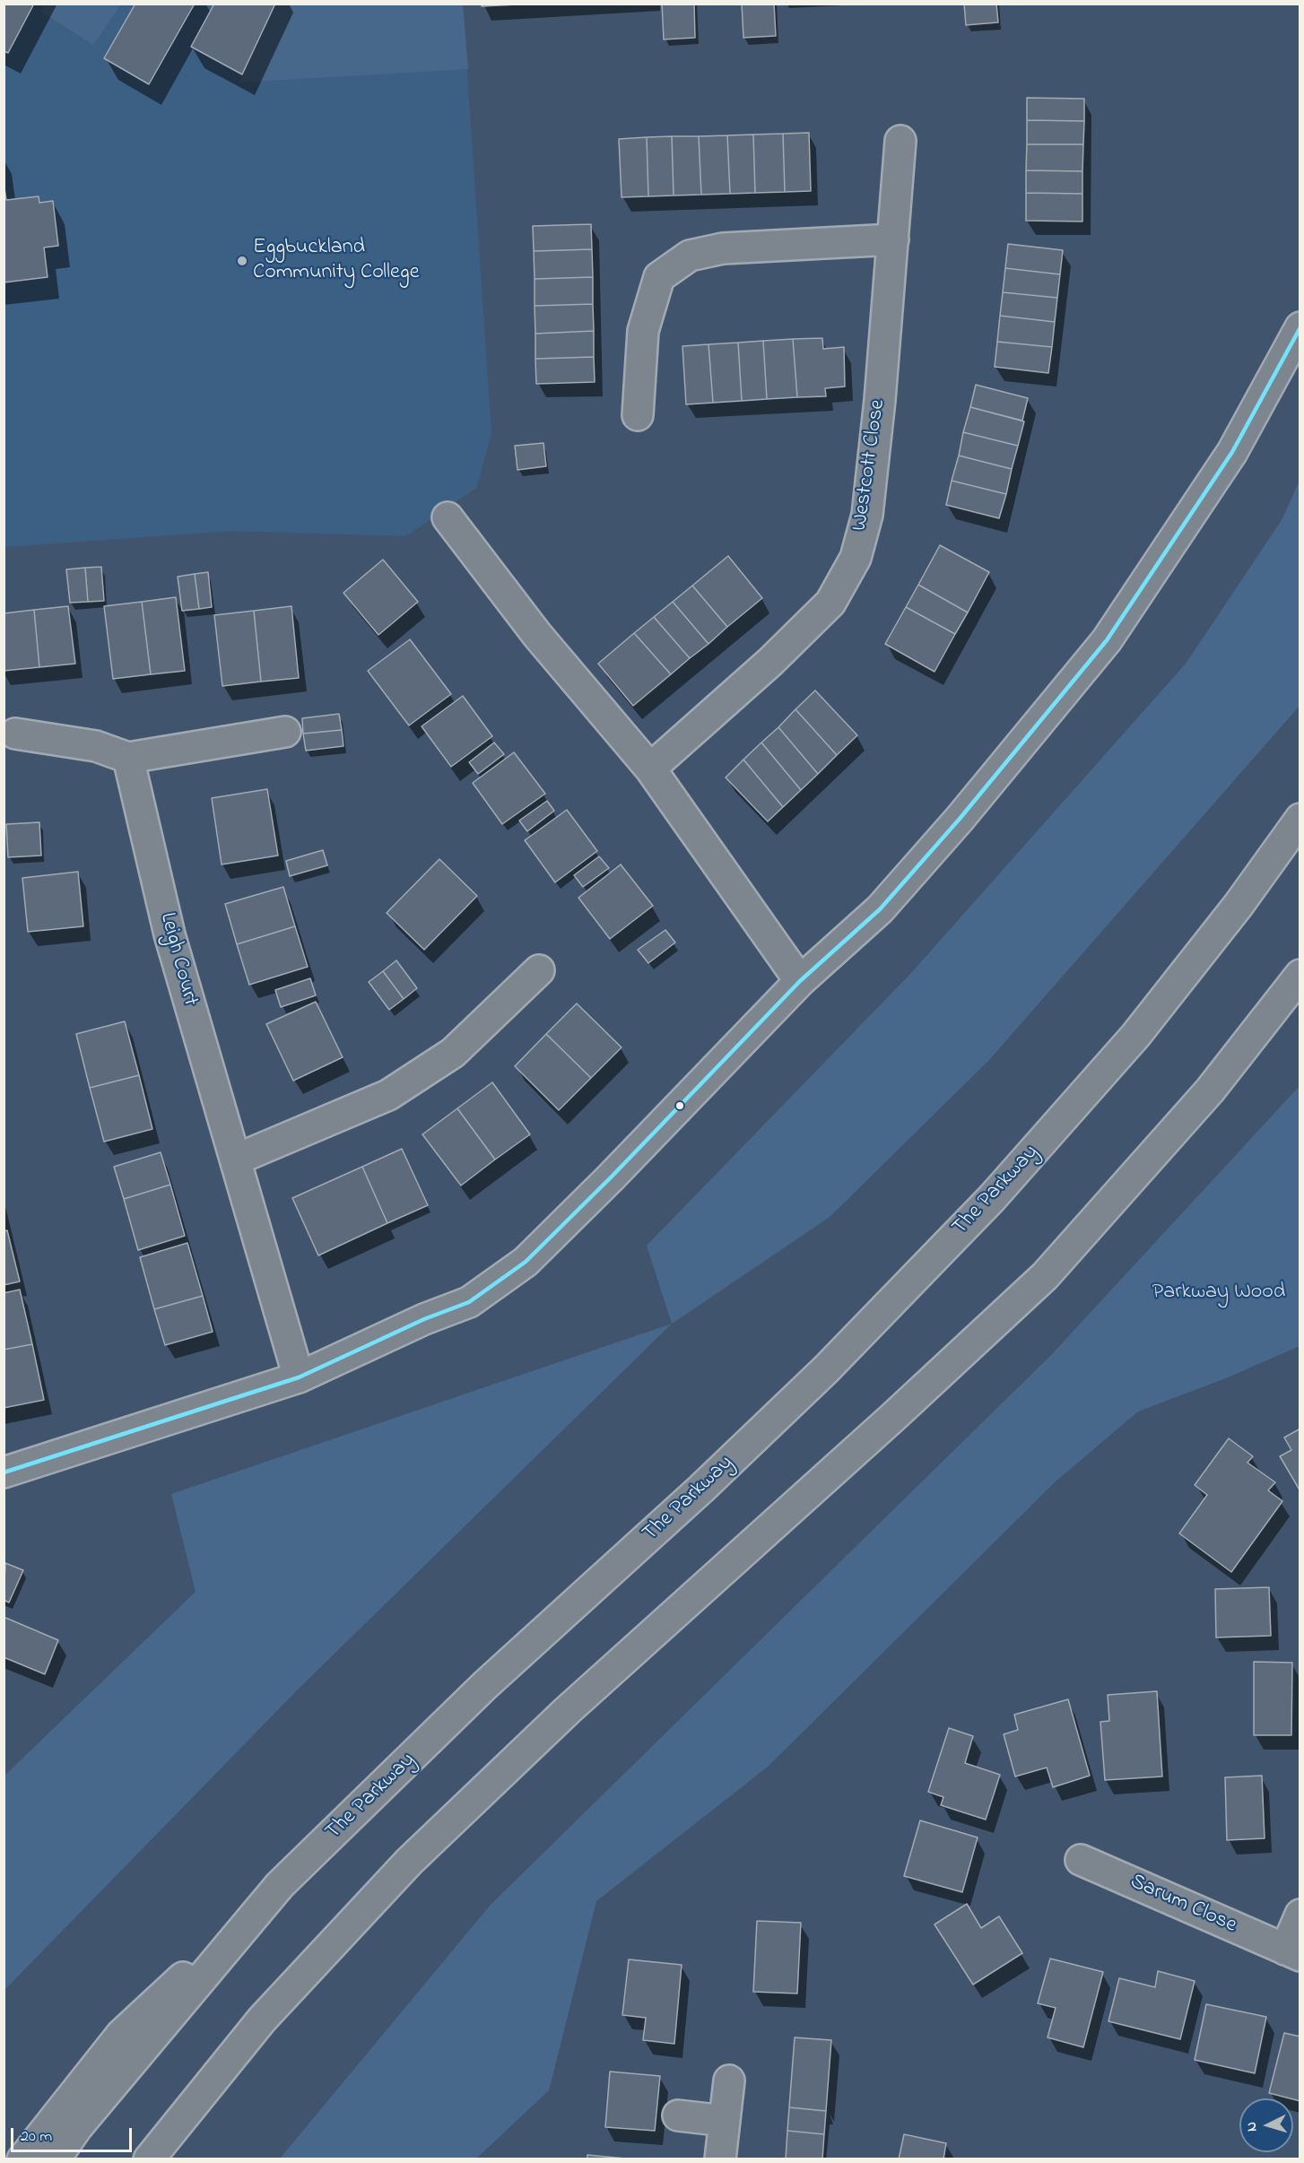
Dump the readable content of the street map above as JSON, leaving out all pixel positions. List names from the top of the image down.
{
  "streets": {
    "main road": [
      "Westcott Close",
      "Leigh Court",
      "The Parkway",
      "Sarum Close"
    ]
  },
  "parks": ["Parkway Wood"],
  "places": ["Eggbuckland Community College"],
  "scale_bar": "20 m",
  "north": "left"
}
